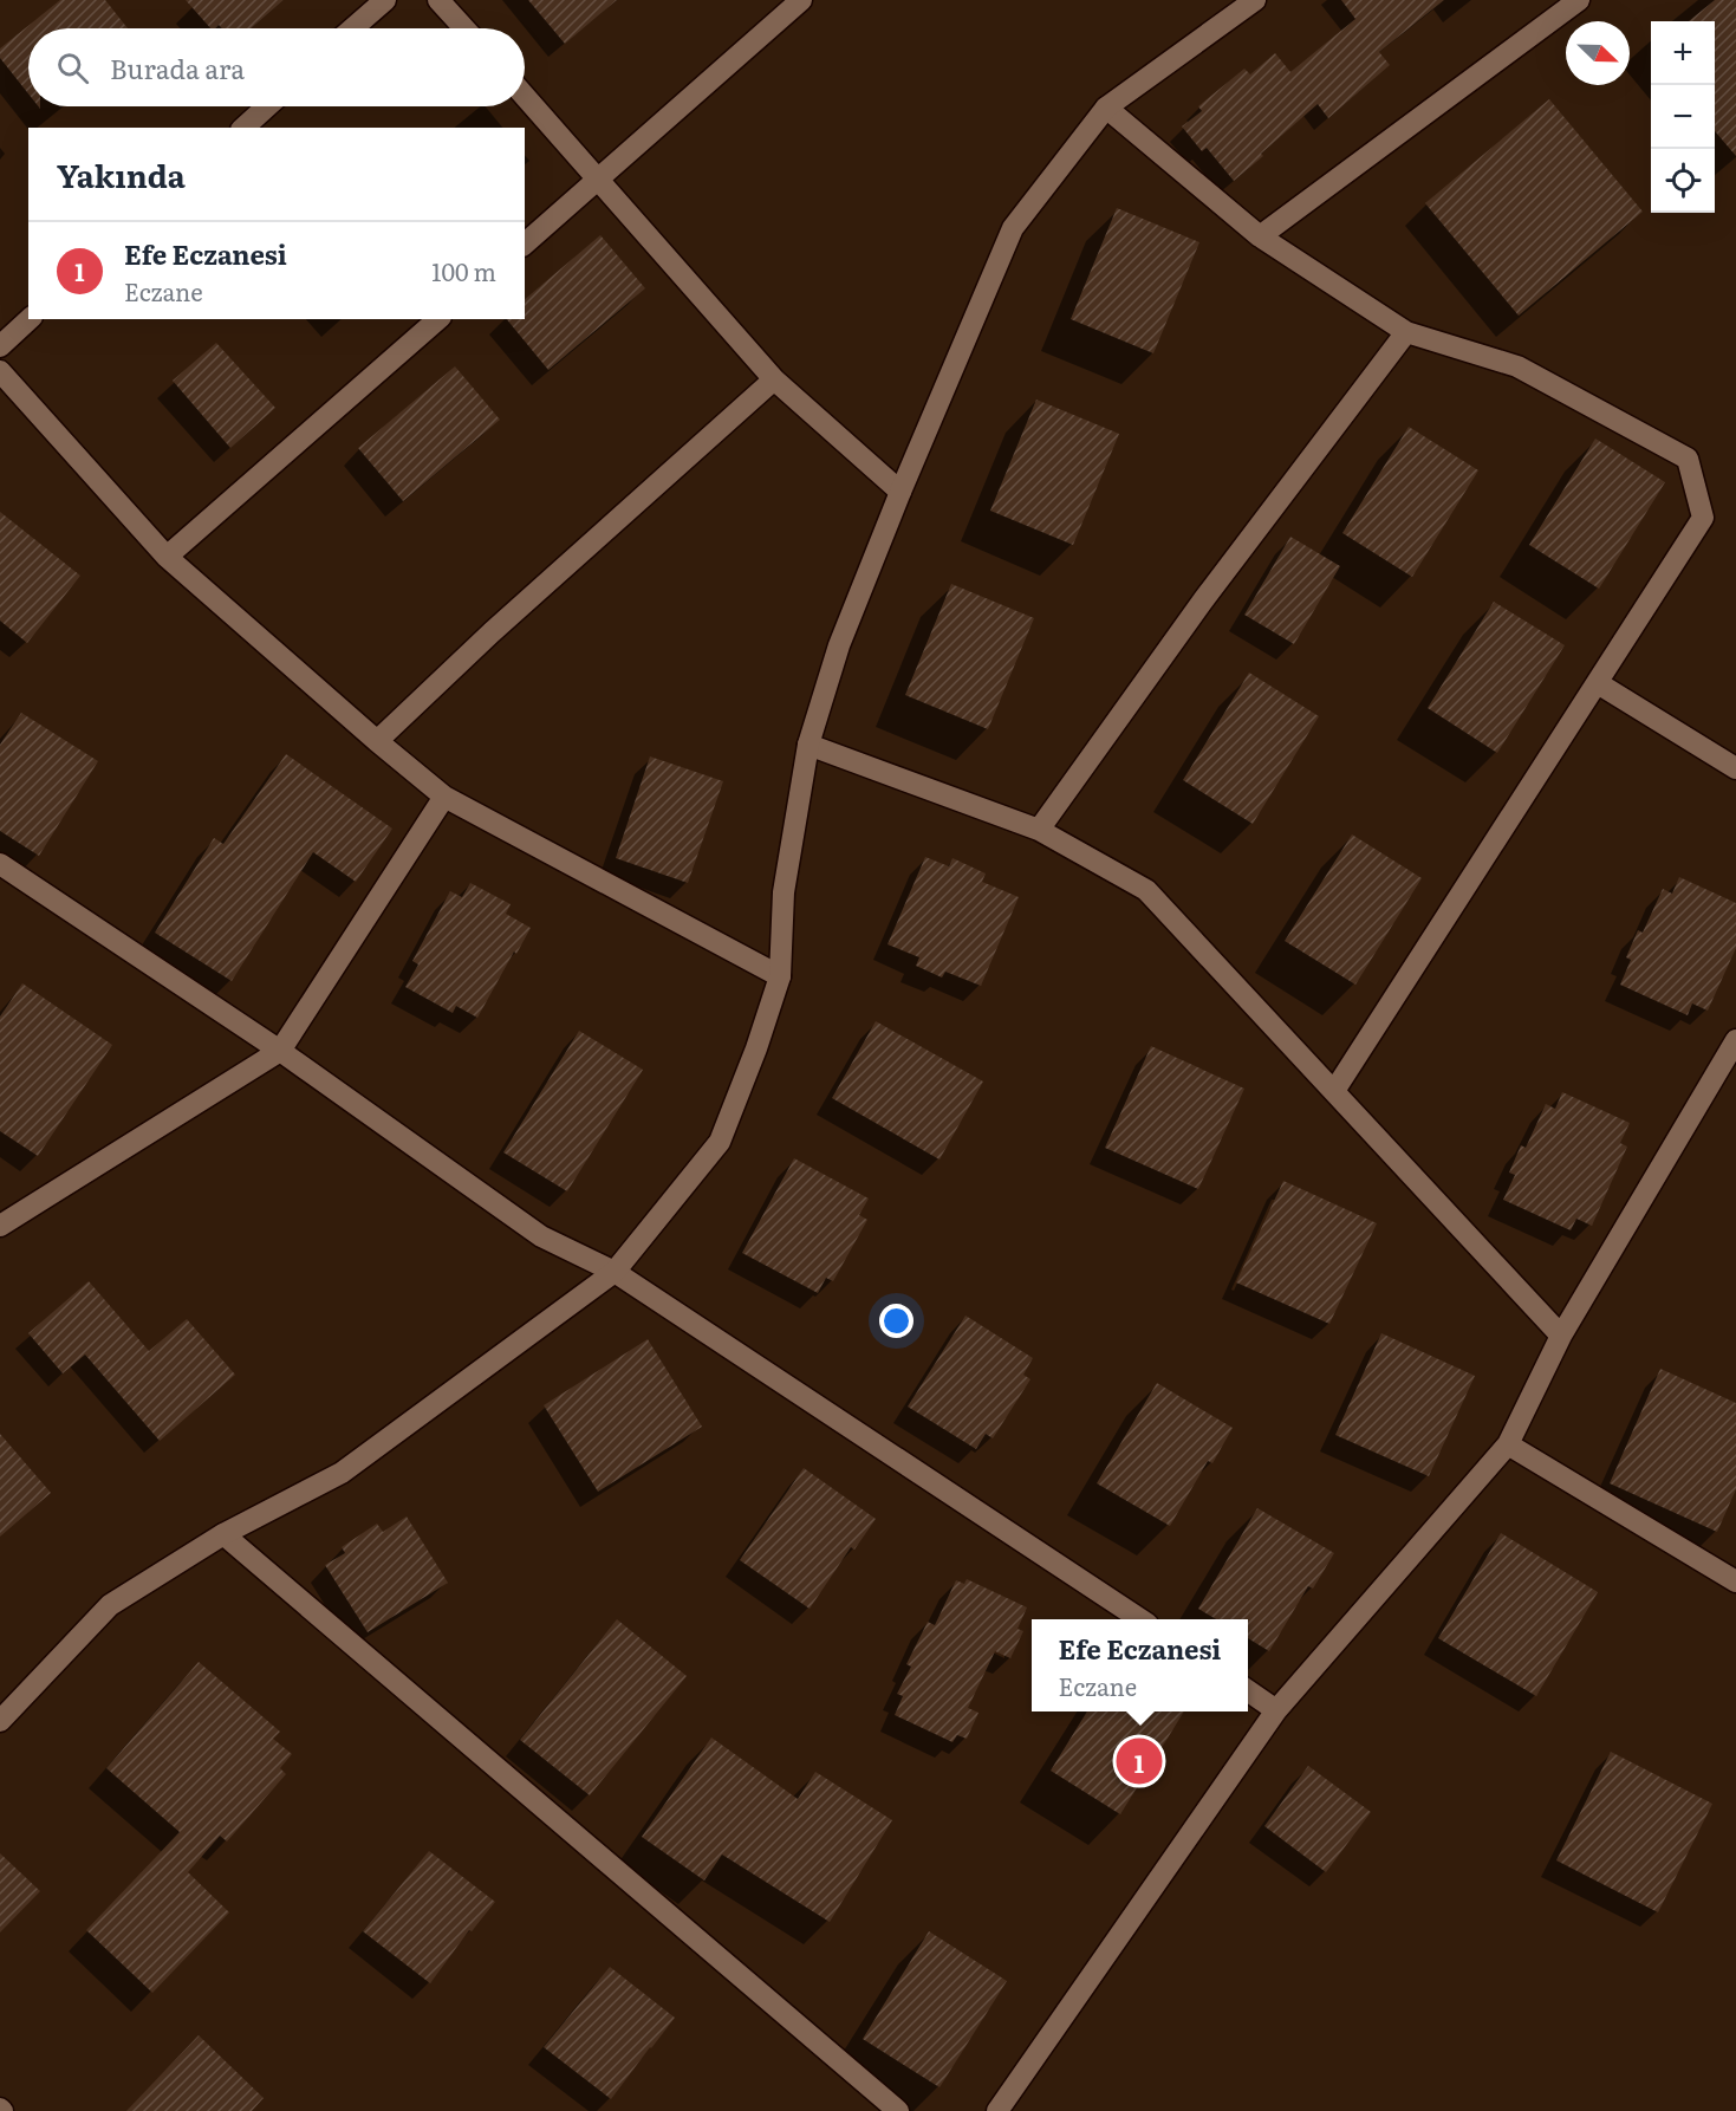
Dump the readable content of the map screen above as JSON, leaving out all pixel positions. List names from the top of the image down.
{
  "north": "bottom right",
  "page": {
    "map_buttons": ["+", "−"],
    "search": "Burada ara",
    "heading": "Yakında",
    "list": [
      {
        "mark": "1",
        "name": "Efe Eczanesi",
        "note": "Eczane",
        "value": "100 m"
      }
    ],
    "popup": ["Efe Eczanesi", "Eczane"],
    "pins": "1"
  }
}
